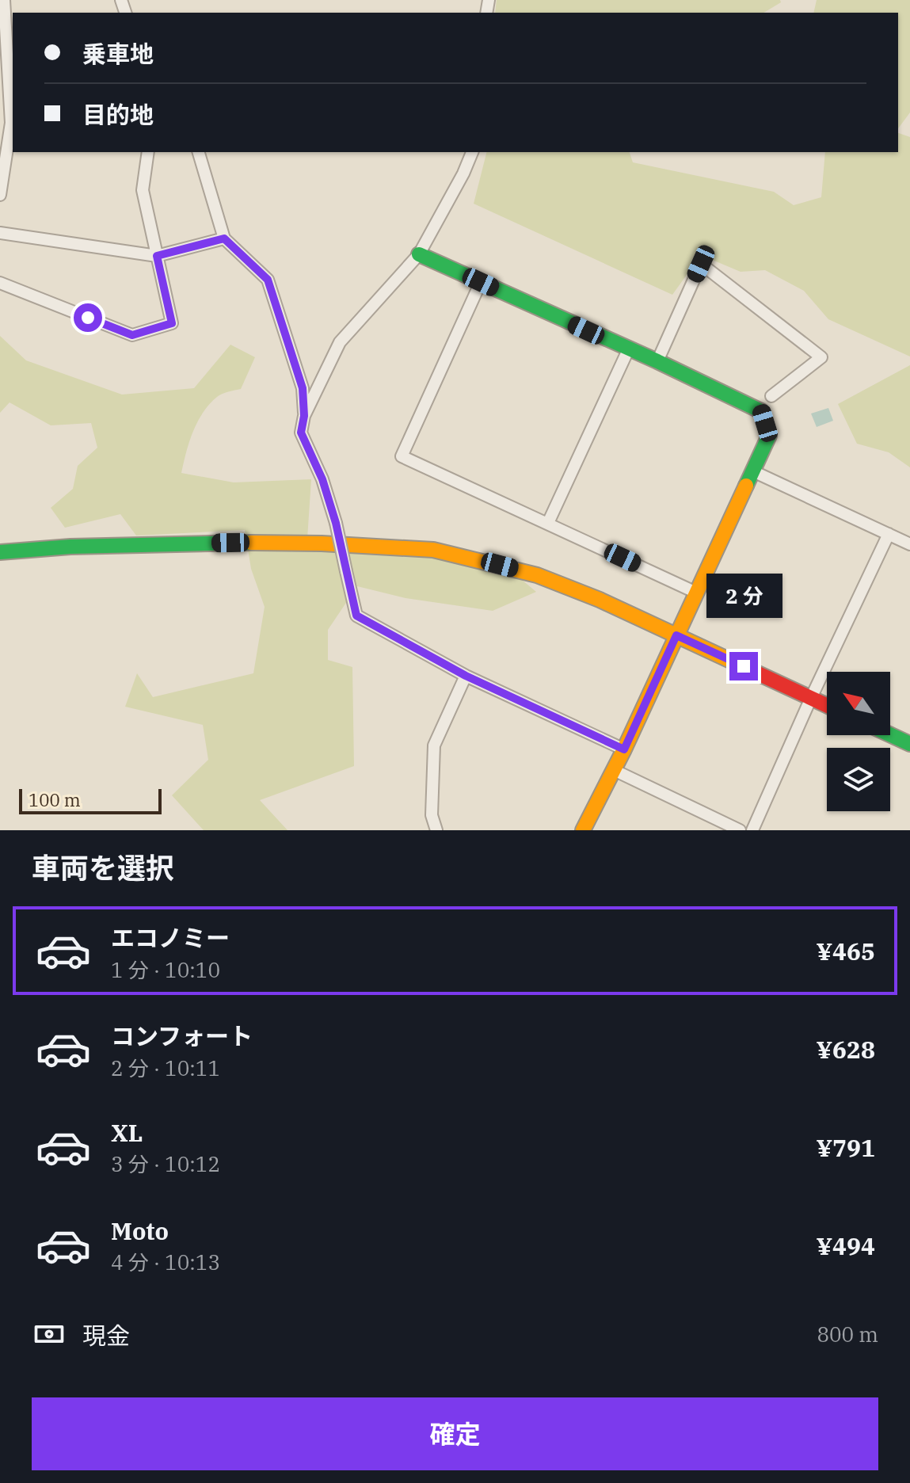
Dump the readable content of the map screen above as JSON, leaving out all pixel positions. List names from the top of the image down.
{
  "scale_bar": "100 m",
  "north": "top left",
  "page": {
    "banner": ["乗車地", "目的地"],
    "bubble": "2 分",
    "scale": "100 m",
    "heading": "車両を選択",
    "list": [
      {
        "name": "エコノミー",
        "note": "1 分 · 10:10",
        "value": "¥465"
      },
      {
        "name": "コンフォート",
        "note": "2 分 · 10:11",
        "value": "¥628"
      },
      {
        "name": "XL",
        "note": "3 分 · 10:12",
        "value": "¥791"
      },
      {
        "name": "Moto",
        "note": "4 分 · 10:13",
        "value": "¥494"
      }
    ],
    "pay": ["現金", "800 m"],
    "buttons": "確定"
  }
}
